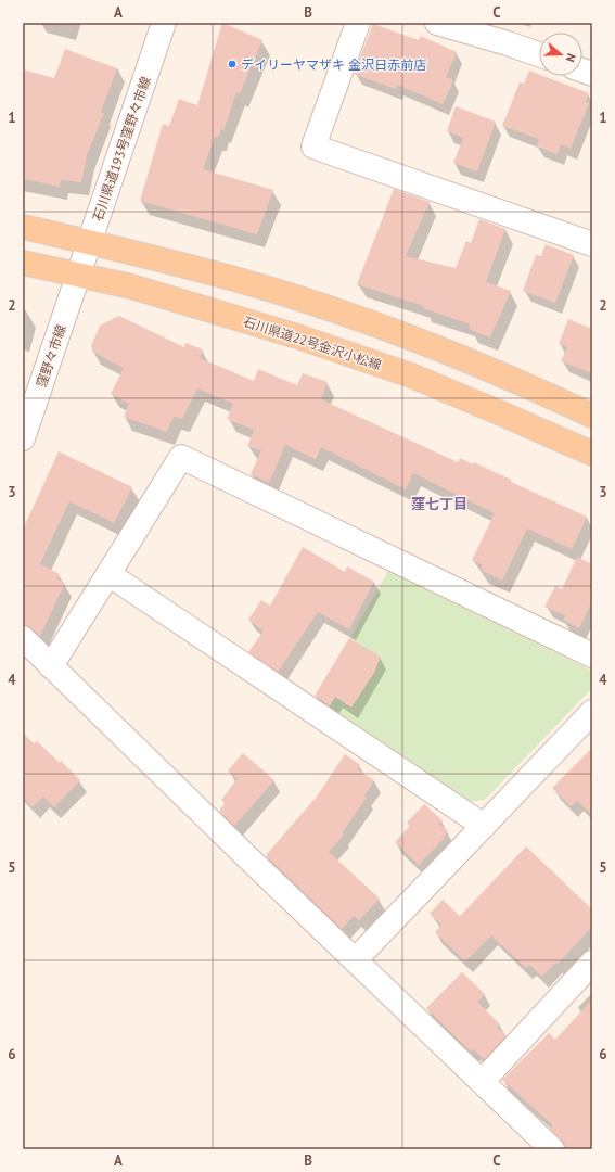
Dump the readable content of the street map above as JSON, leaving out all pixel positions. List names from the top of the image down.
{
  "streets": {
    "main road": ["石川県道22号金沢小松線"],
    "street": ["石川県道193号窪野々市線", "窪野々市線"]
  },
  "crossings": [
    ["石川県道193号窪野々市線", "石川県道22号金沢小松線"],
    ["石川県道193号窪野々市線", "窪野々市線"],
    ["石川県道22号金沢小松線", "窪野々市線"]
  ],
  "districts": ["窪七丁目"],
  "places": ["デイリーヤマザキ 金沢日赤前店"],
  "north": "right",
  "grid": {
    "columns": ["A", "B", "C"],
    "rows": [
      "1",
      "2",
      "3",
      "4",
      "5",
      "6"
    ]
  }
}
